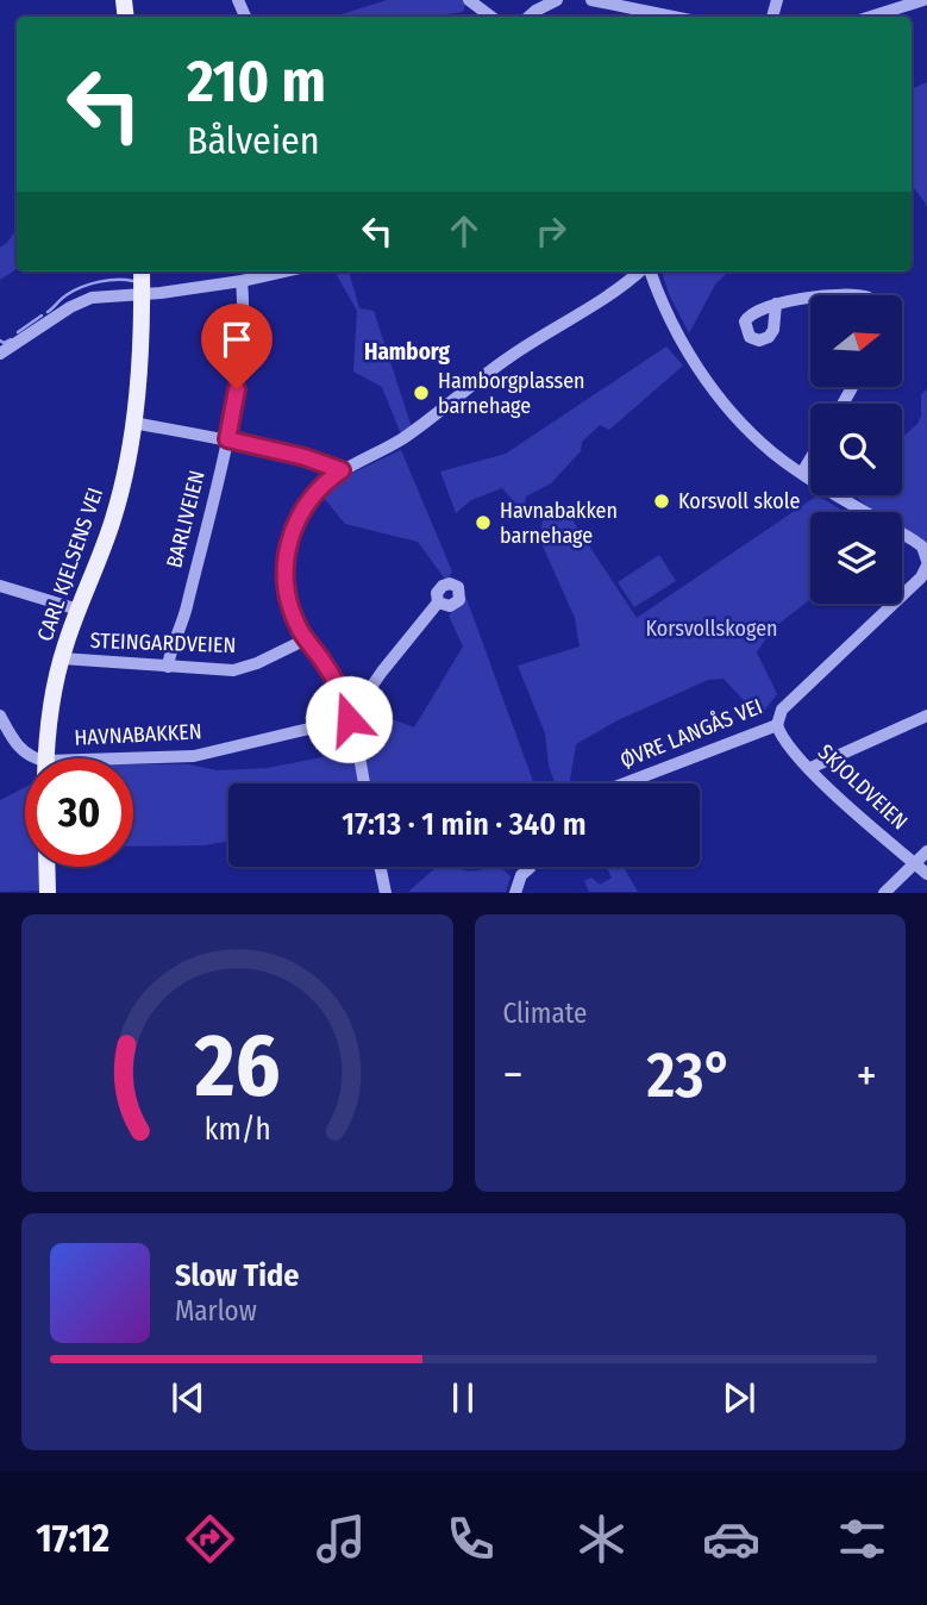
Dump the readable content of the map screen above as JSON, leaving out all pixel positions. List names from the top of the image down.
{
  "streets": {
    "main road": ["CARL KJELSENS VEI"],
    "street": [
      "BARLIVEIEN",
      "STEINGARDVEIEN",
      "ØVRE LANGÅS VEI",
      "HAVNABAKKEN",
      "SKJOLDVEIEN"
    ]
  },
  "crossings": [
    ["BARLIVEIEN", "STEINGARDVEIEN"],
    ["CARL KJELSENS VEI", "STEINGARDVEIEN"],
    ["ØVRE LANGÅS VEI", "SKJOLDVEIEN"]
  ],
  "districts": ["Hamborg"],
  "parks": ["Korsvollskogen"],
  "places": ["Hamborgplassen barnehage", "Korsvoll skole", "Havnabakken barnehage"],
  "north": "right",
  "page": {
    "turn": ["210 m", "Bålveien"],
    "limit": "30",
    "trip": "17:13 · 1 min · 340 m",
    "tile": "Climate",
    "heat": ["−", "23°", "+"],
    "song": ["Slow Tide", "Marlow"],
    "tabs": "17:12",
    "gauge": ["26", "km/h"]
  }
}
